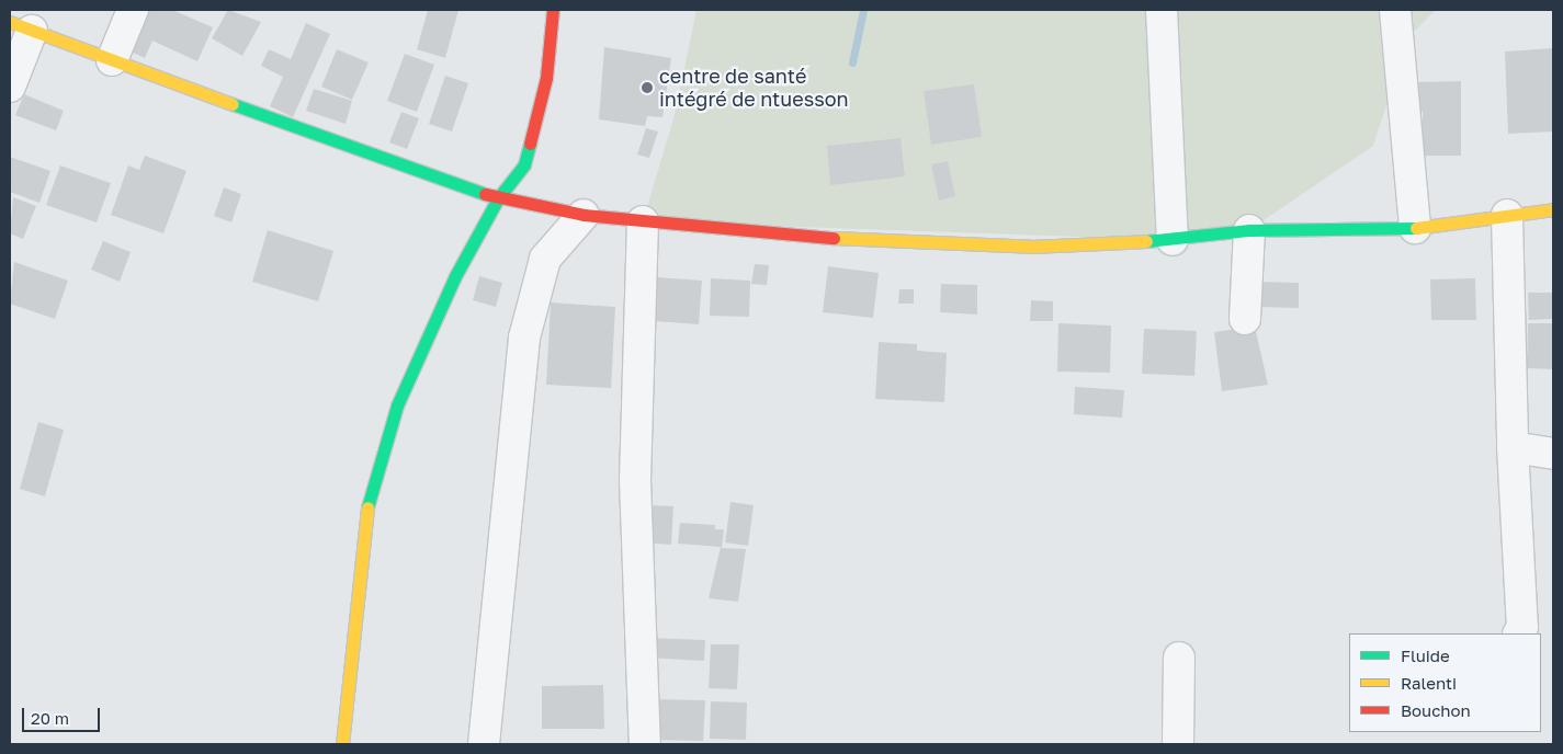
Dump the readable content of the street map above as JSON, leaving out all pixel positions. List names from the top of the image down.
{
  "places": ["centre de santé intégré de ntuesson"],
  "legend": ["Fluide", "Ralenti", "Bouchon"],
  "scale_bar": "20 m"
}
